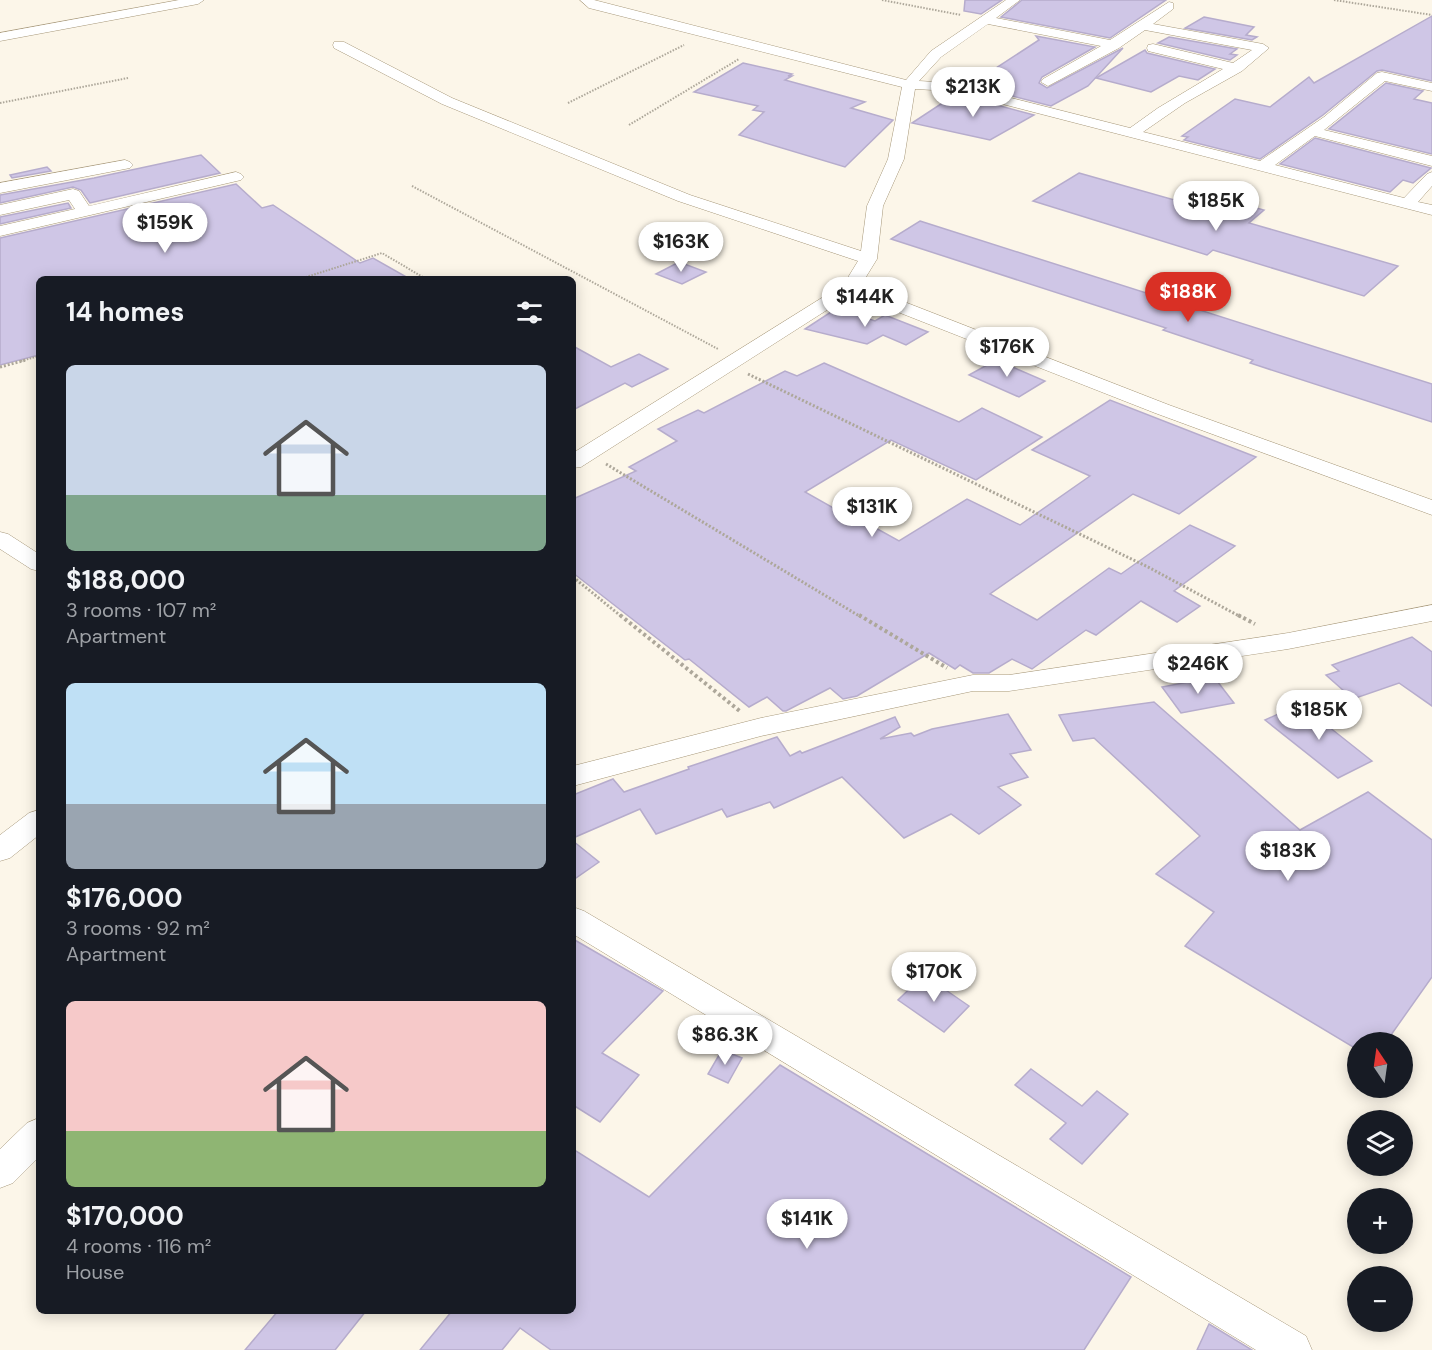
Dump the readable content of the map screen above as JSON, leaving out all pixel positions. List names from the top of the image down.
{
  "north": "top",
  "page": {
    "price": [
      "$213K",
      "$185K",
      "$159K",
      "$163K",
      "$188K",
      "$144K",
      "$176K",
      "$131K",
      "$246K",
      "$185K",
      "$183K",
      "$170K",
      "$86.3K",
      "$141K"
    ],
    "heading": "14 homes",
    "list": [
      {
        "name": "$188,000",
        "note": "3 rooms · 107 m² · Apartment"
      },
      {
        "name": "$176,000",
        "note": "3 rooms · 92 m² · Apartment"
      },
      {
        "name": "$170,000",
        "note": "4 rooms · 116 m² · House"
      }
    ],
    "map_buttons": ["+", "−"]
  }
}
